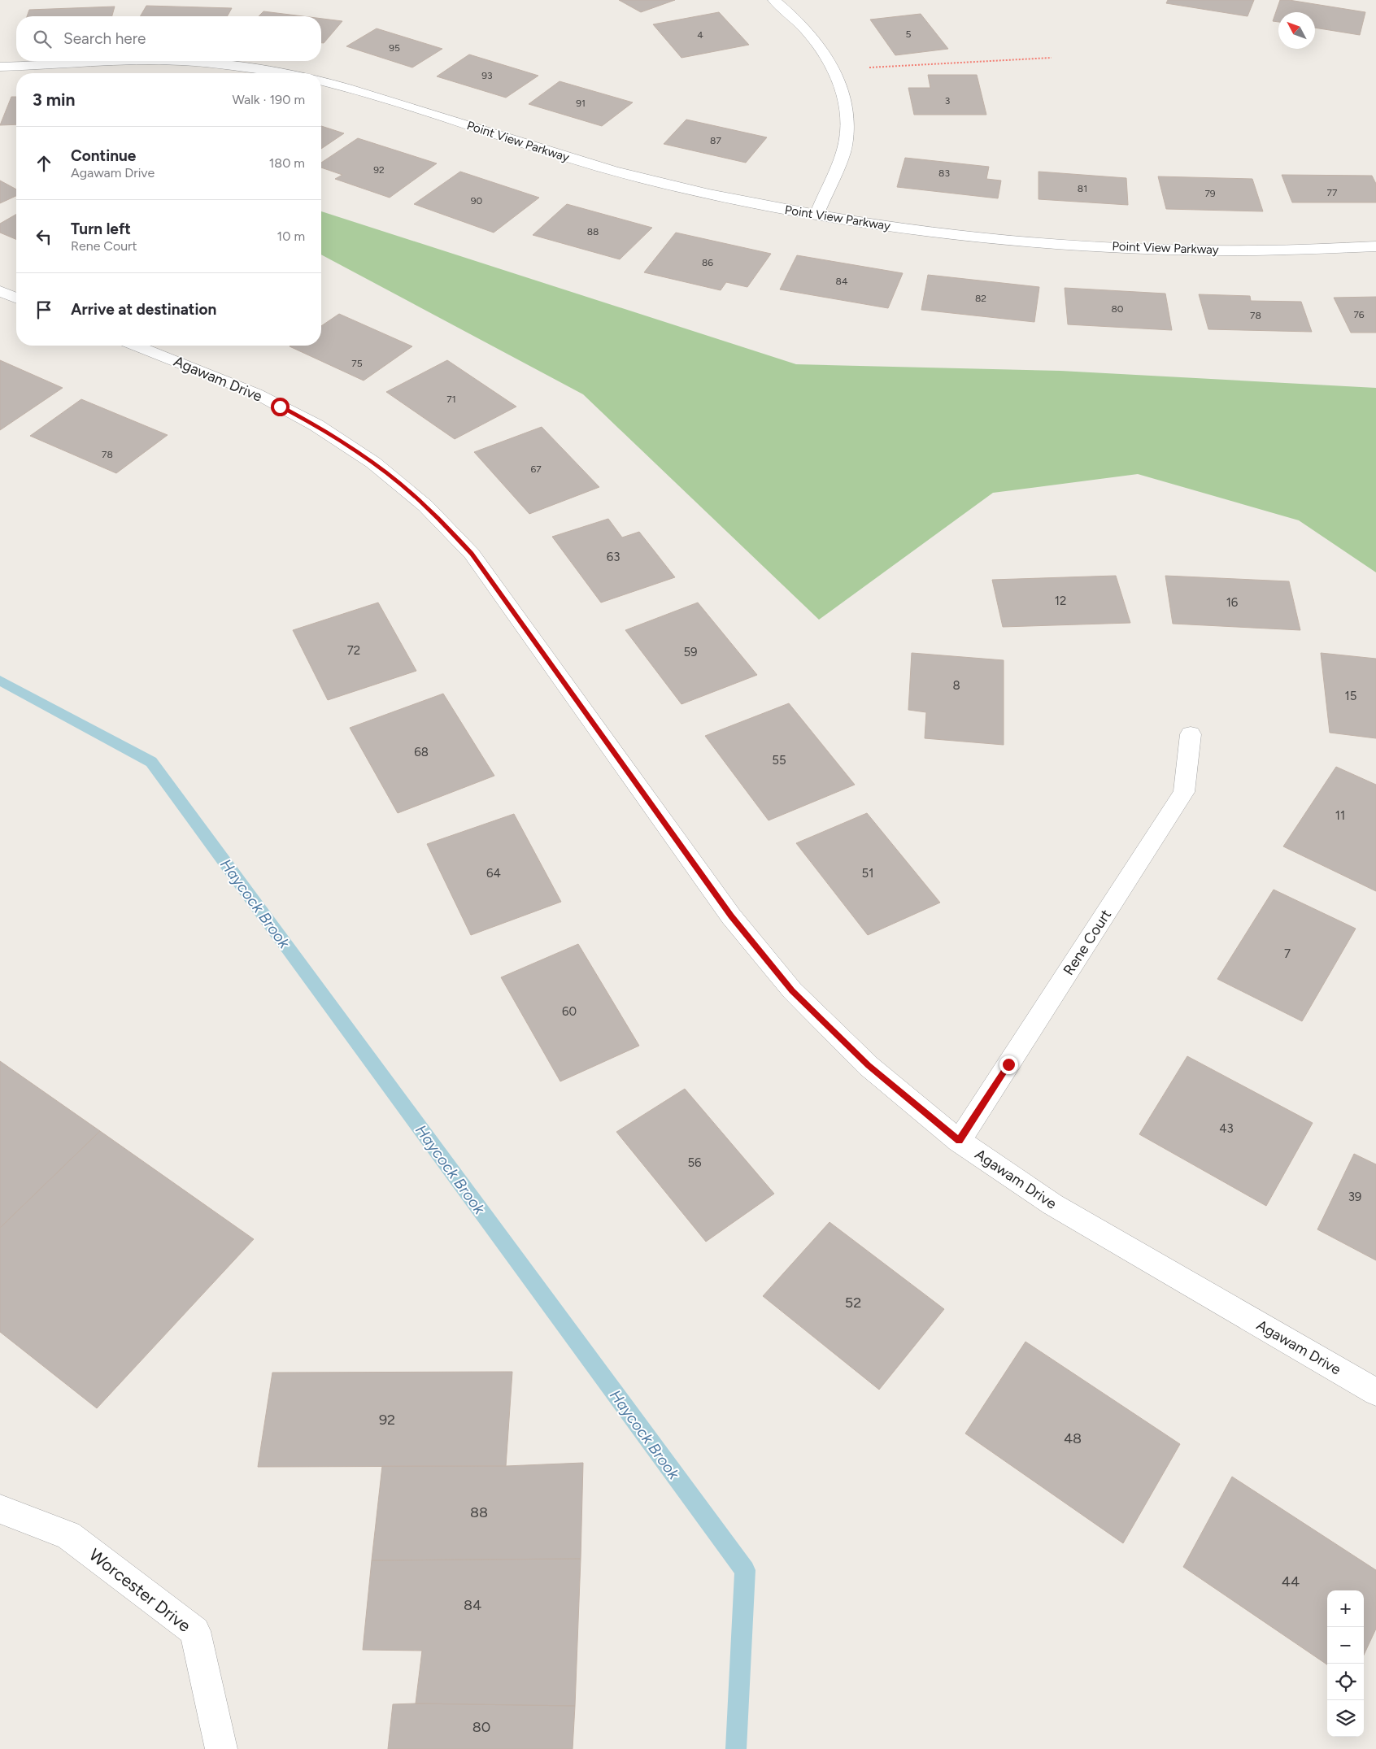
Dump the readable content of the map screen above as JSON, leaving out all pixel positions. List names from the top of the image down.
{
  "streets": {
    "street": [
      "Point View Parkway",
      "Agawam Drive",
      "Rene Court",
      "Worcester Drive"
    ]
  },
  "crossings": [
    ["Agawam Drive", "Rene Court"]
  ],
  "water": ["Haycock Brook"],
  "house_numbers": [
    "5",
    "4",
    "95",
    "93",
    "3",
    "91",
    "87",
    "92",
    "83",
    "81",
    "77",
    "79",
    "90",
    "88",
    "86",
    "84",
    "82",
    "80",
    "76",
    "78",
    "75",
    "71",
    "78",
    "67",
    "63",
    "12",
    "16",
    "72",
    "59",
    "8",
    "15",
    "68",
    "55",
    "11",
    "64",
    "51",
    "7",
    "60",
    "43",
    "56",
    "39",
    "52",
    "92",
    "48",
    "88",
    "44",
    "84",
    "80"
  ],
  "north": "top left",
  "page": {
    "search": "Search here",
    "heading": ["3 min", "Walk · 190 m"],
    "list": [
      ["Continue", "Agawam Drive", "180 m"],
      ["Turn left", "Rene Court", "10 m"],
      "Arrive at destination"
    ],
    "map_buttons": ["+", "−"]
  }
}
